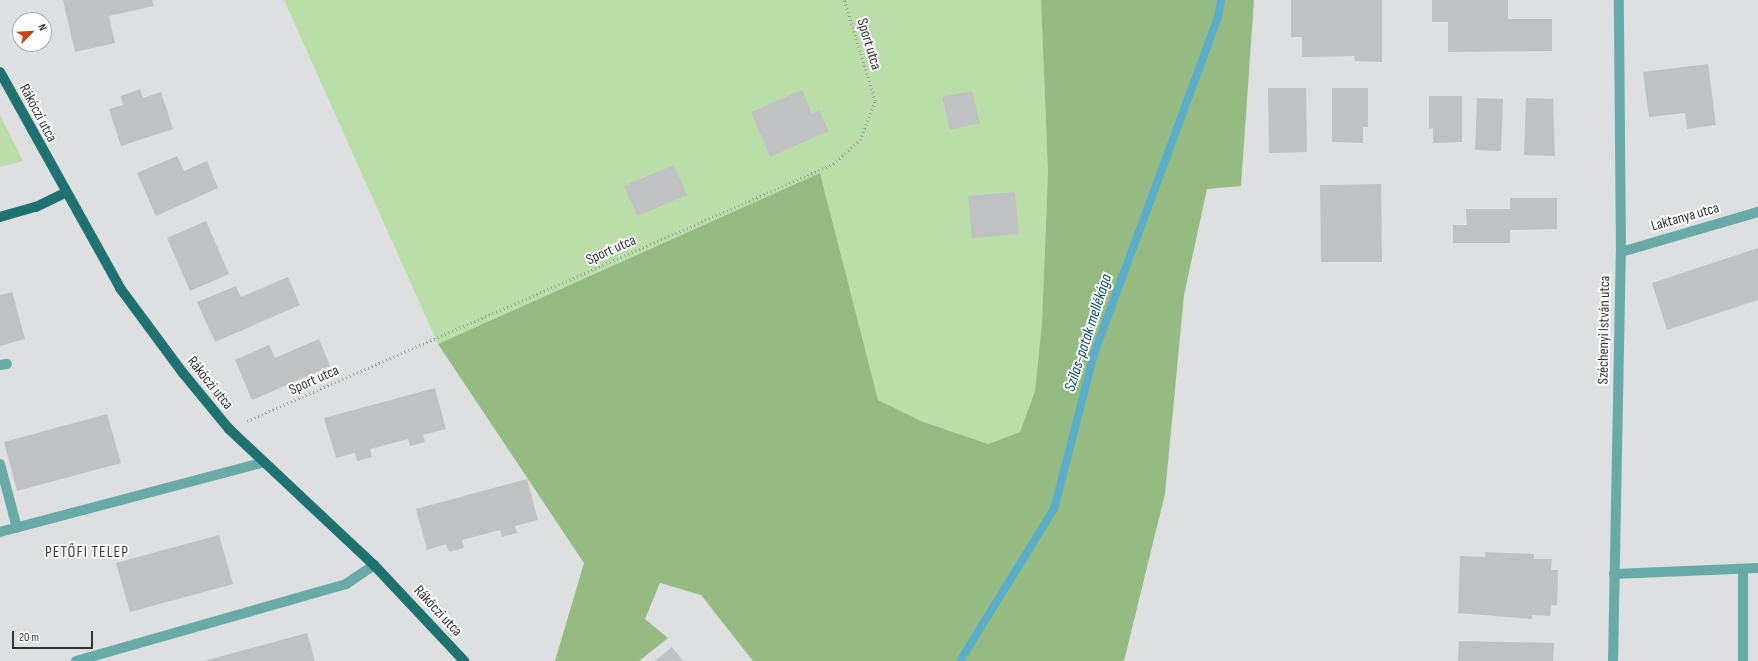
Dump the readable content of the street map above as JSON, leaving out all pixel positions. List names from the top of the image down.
{
  "streets": {
    "main road": ["Rákóczi utca"],
    "street": ["Laktanya utca", "Széchenyi István utca"],
    "path": ["Sport utca"]
  },
  "crossings": [
    ["Sport utca", "Rákóczi utca"],
    ["Laktanya utca", "Széchenyi István utca"]
  ],
  "districts": ["PETŐFI TELEP"],
  "water": ["Szilas-patak mellékága"],
  "scale_bar": "20 m",
  "north": "top right"
}
